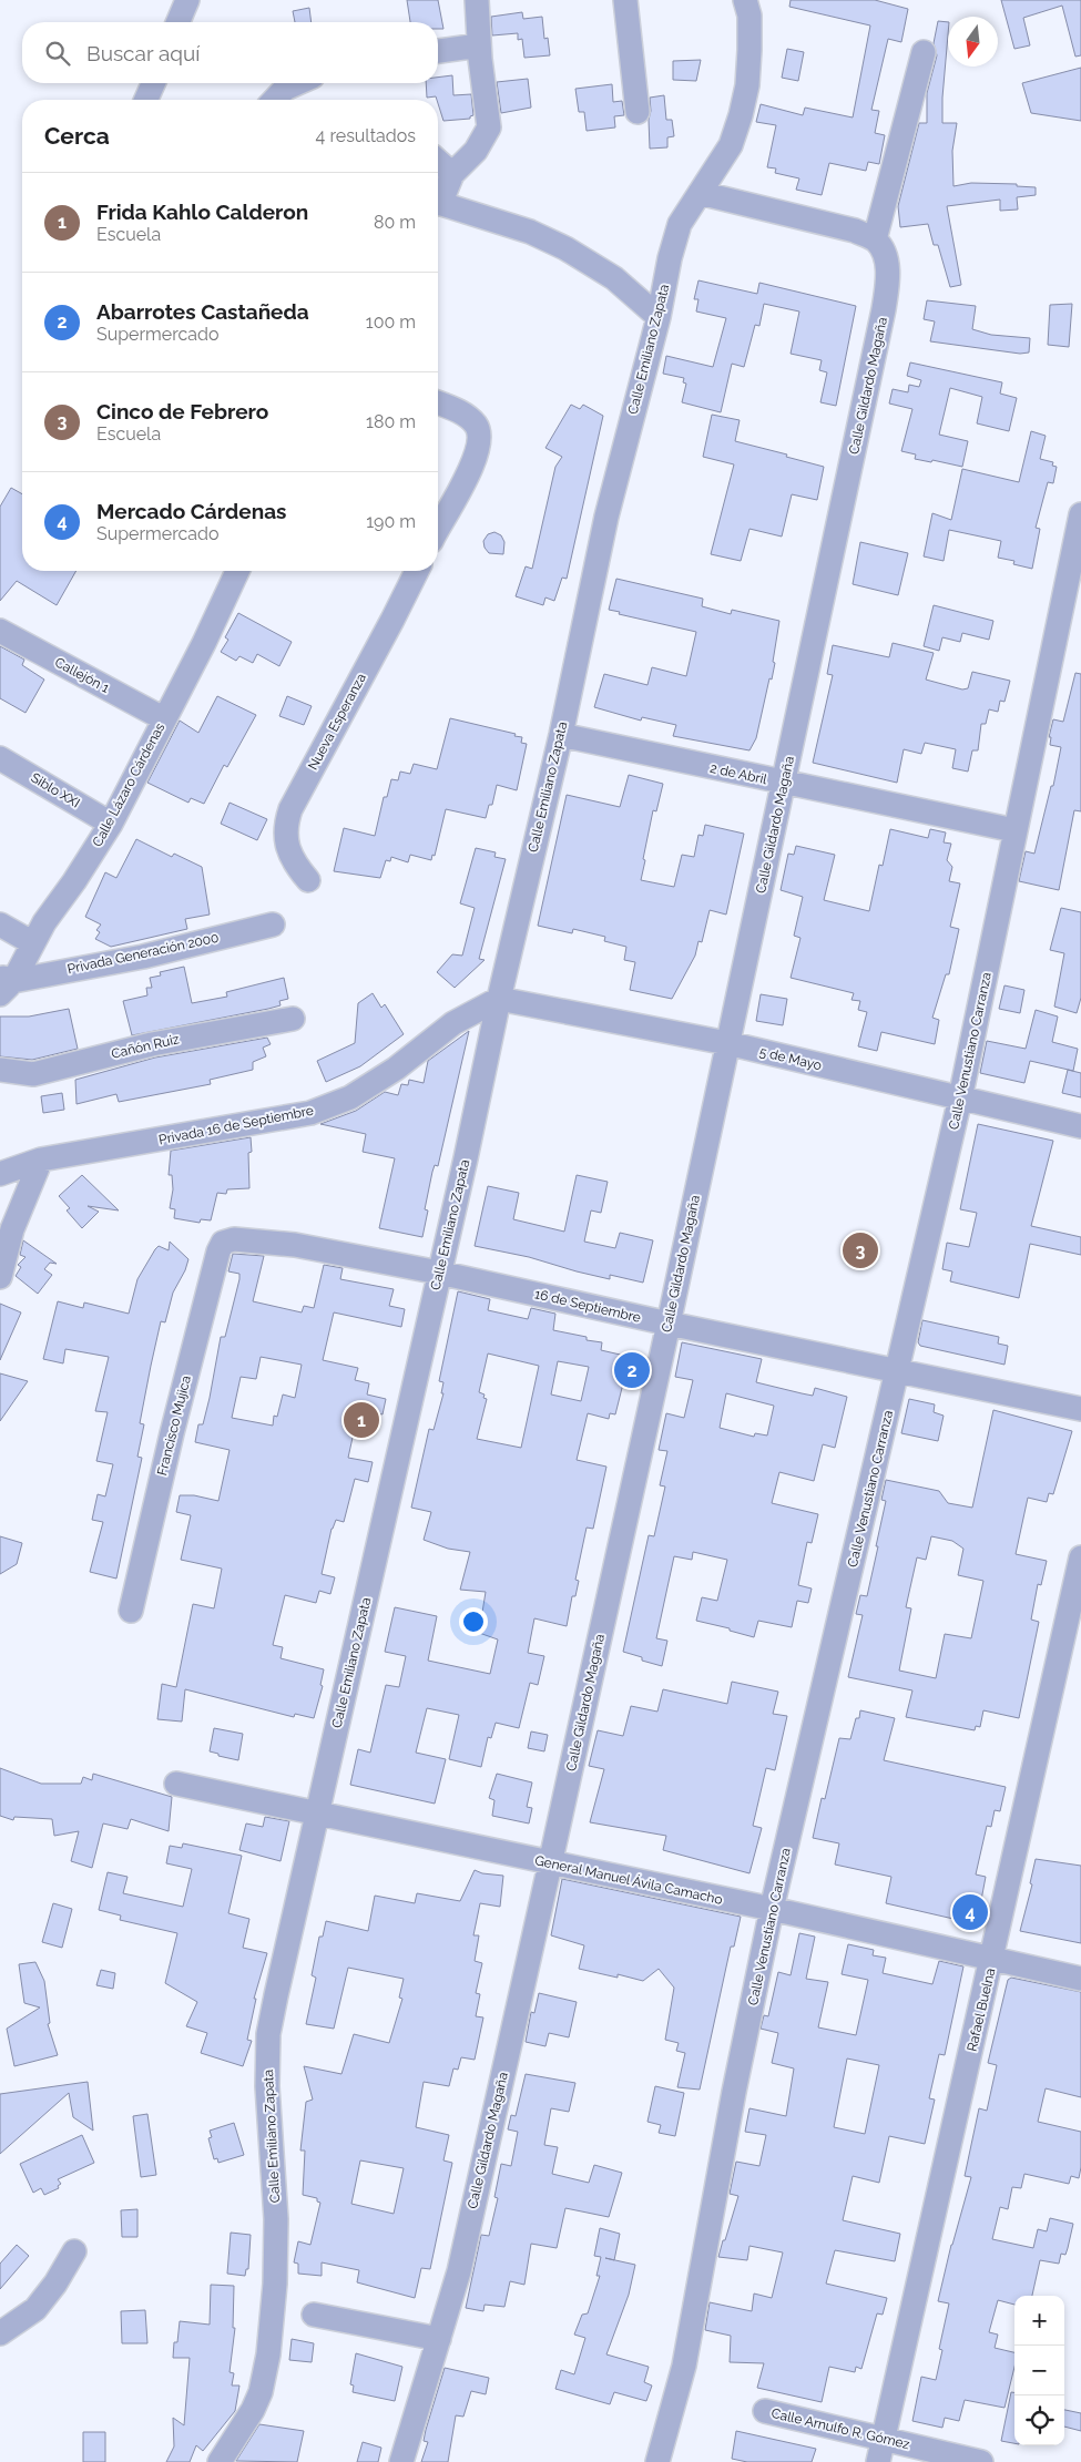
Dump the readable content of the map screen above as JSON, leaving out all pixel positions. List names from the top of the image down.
{
  "streets": {
    "street": [
      "Calle Emiliano Zapata",
      "Calle Gildardo Magaña",
      "Callejón 1",
      "Nueva Esperanza",
      "2 de Abril",
      "Calle Lázaro Cárdenas",
      "Siblo XXI",
      "Privada Generación 2000",
      "Cañón Ruiz",
      "Calle Venustiano Carranza",
      "5 de Mayo",
      "Privada 16 de Septiembre",
      "16 de Septiembre",
      "Francisco Mujica",
      "General Manuel Ávila Camacho",
      "Rafael Buelna",
      "Calle Arnulfo R. Gómez"
    ]
  },
  "crossings": [
    ["Calle Emiliano Zapata", "2 de Abril"],
    ["Calle Emiliano Zapata", "5 de Mayo"],
    ["Calle Emiliano Zapata", "Privada 16 de Septiembre"],
    ["Calle Emiliano Zapata", "16 de Septiembre"],
    ["Calle Emiliano Zapata", "General Manuel Ávila Camacho"],
    ["Calle Gildardo Magaña", "2 de Abril"],
    ["Calle Gildardo Magaña", "5 de Mayo"],
    ["Calle Gildardo Magaña", "16 de Septiembre"],
    ["Calle Gildardo Magaña", "General Manuel Ávila Camacho"],
    ["Callejón 1", "Calle Lázaro Cárdenas"],
    ["2 de Abril", "Calle Venustiano Carranza"],
    ["Calle Lázaro Cárdenas", "Siblo XXI"],
    ["Calle Lázaro Cárdenas", "Privada Generación 2000"],
    ["Calle Venustiano Carranza", "5 de Mayo"],
    ["Calle Venustiano Carranza", "16 de Septiembre"],
    ["Calle Venustiano Carranza", "General Manuel Ávila Camacho"],
    ["5 de Mayo", "Privada 16 de Septiembre"],
    ["16 de Septiembre", "Francisco Mujica"],
    ["General Manuel Ávila Camacho", "Rafael Buelna"],
    ["Rafael Buelna", "Calle Arnulfo R. Gómez"]
  ],
  "north": "bottom",
  "page": {
    "search": "Buscar aquí",
    "heading": ["Cerca", "4 resultados"],
    "list": [
      {
        "mark": "1",
        "name": "Frida Kahlo Calderon",
        "note": "Escuela",
        "value": "80 m"
      },
      {
        "mark": "2",
        "name": "Abarrotes Castañeda",
        "note": "Supermercado",
        "value": "100 m"
      },
      {
        "mark": "3",
        "name": "Cinco de Febrero",
        "note": "Escuela",
        "value": "180 m"
      },
      {
        "mark": "4",
        "name": "Mercado Cárdenas",
        "note": "Supermercado",
        "value": "190 m"
      }
    ],
    "pins": [
      "3",
      "2",
      "1",
      "4"
    ],
    "map_buttons": ["+", "−"]
  }
}
